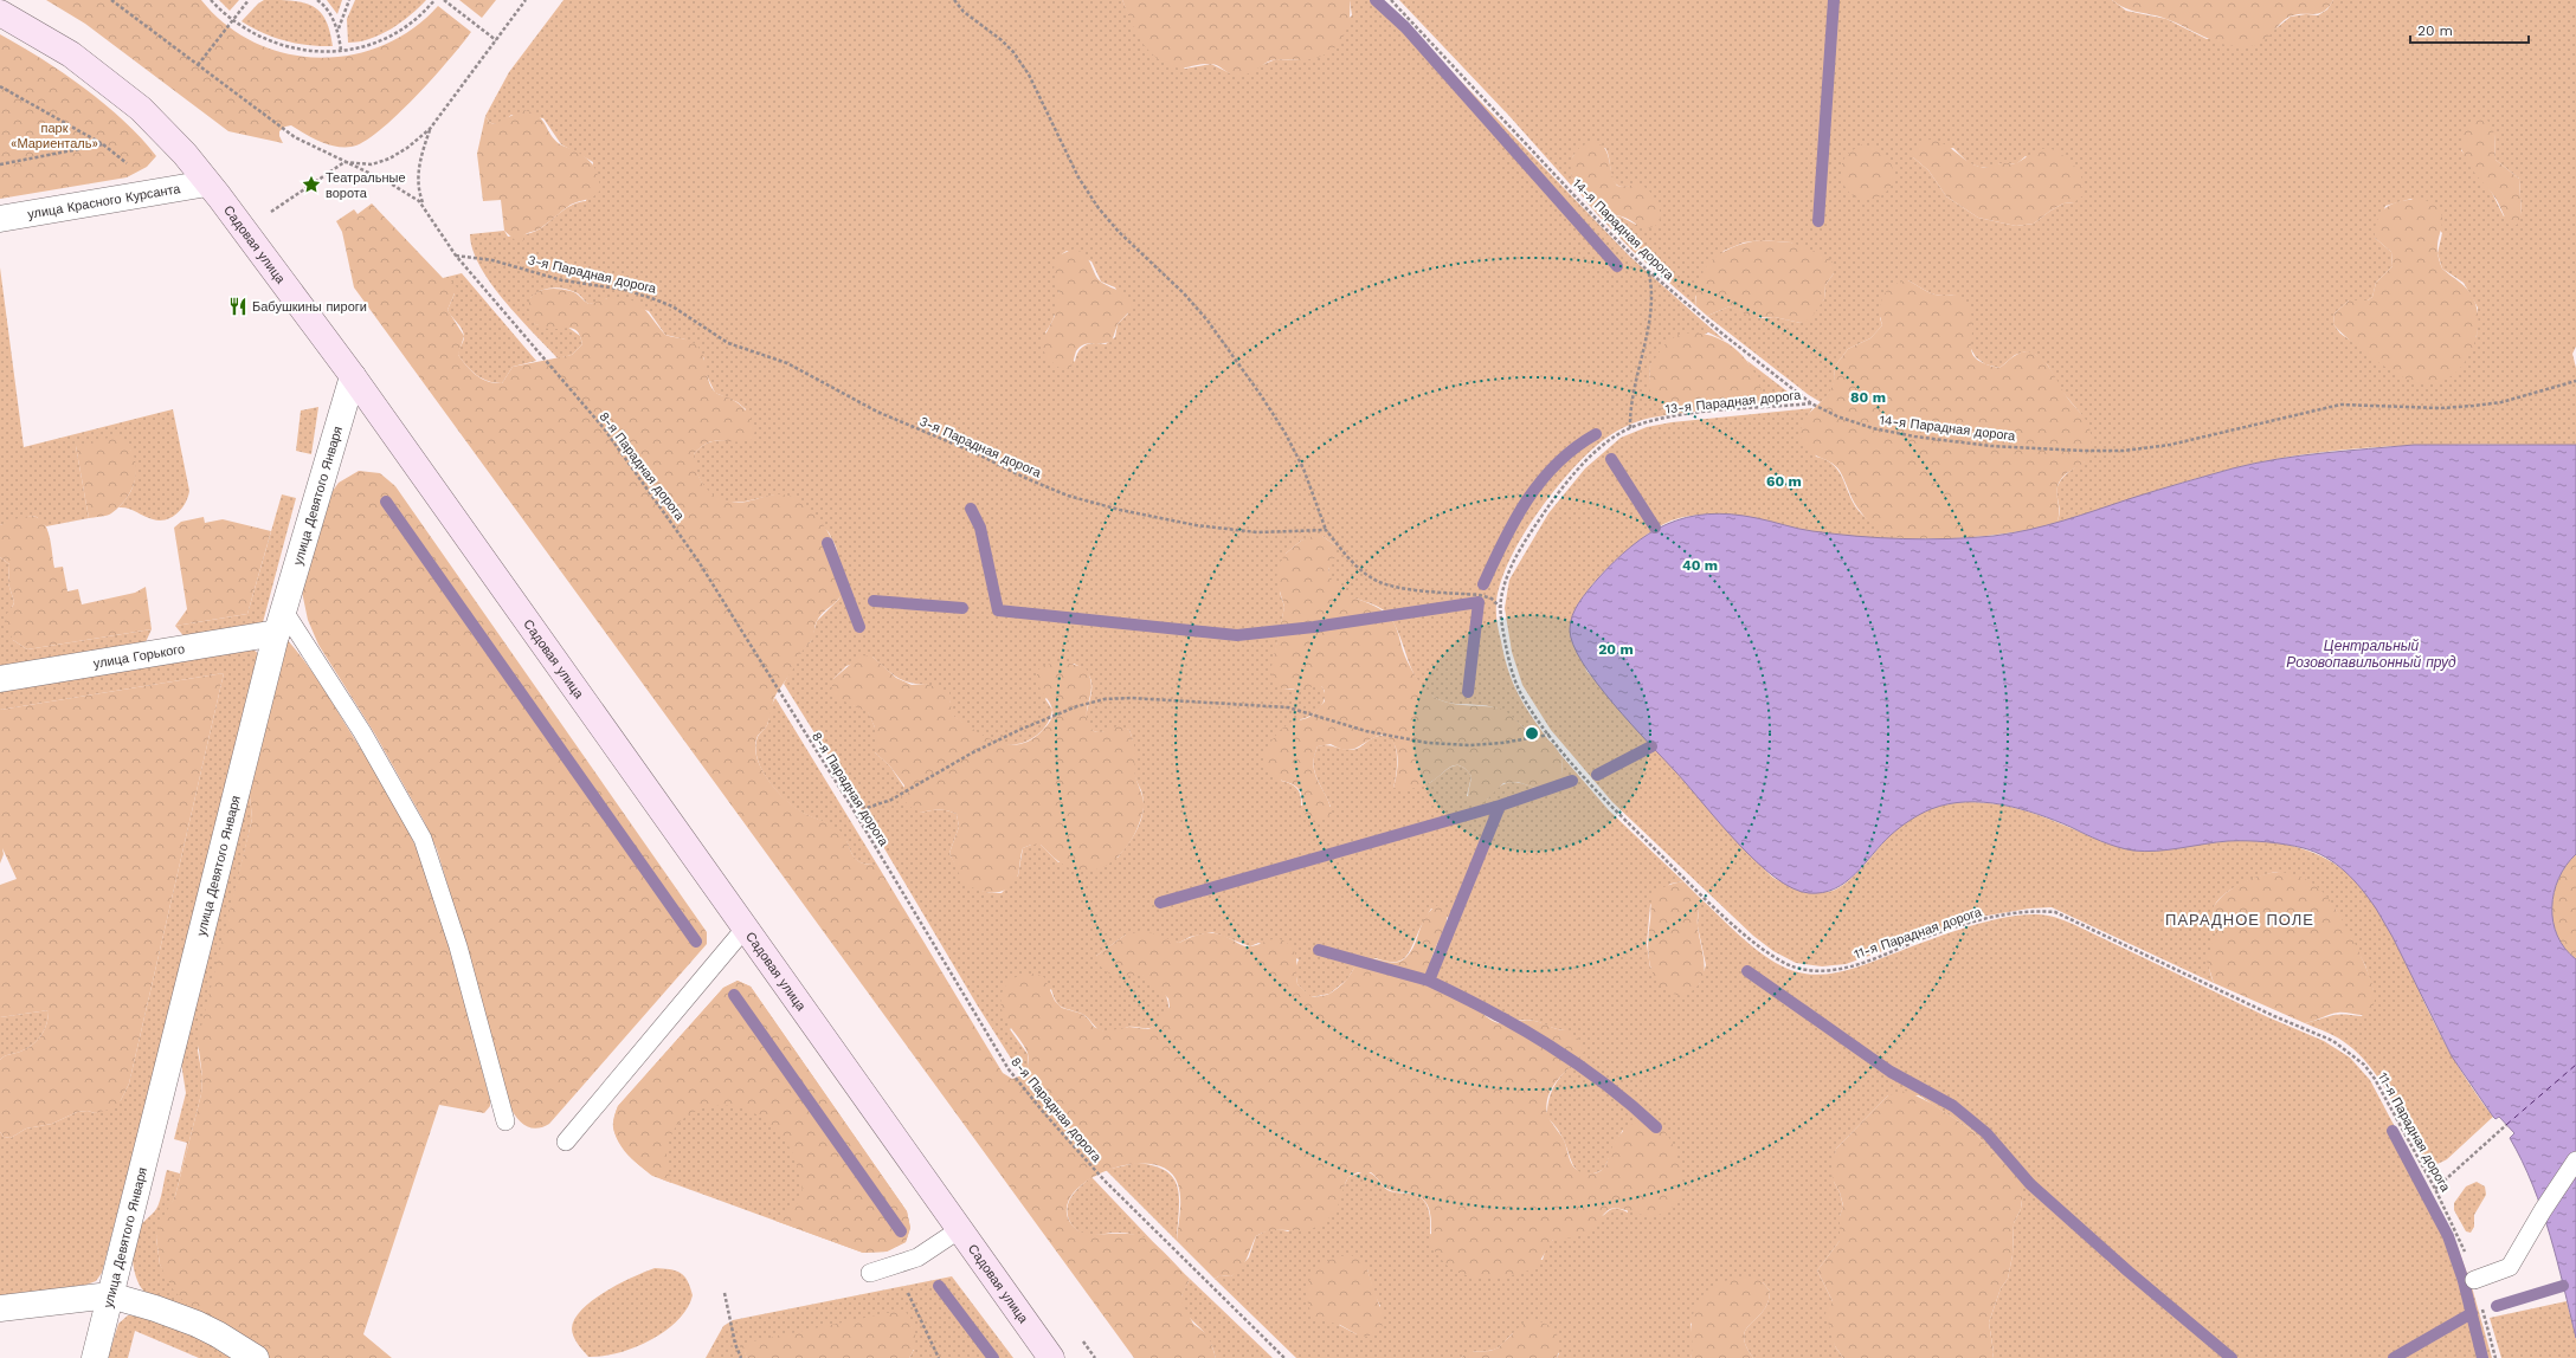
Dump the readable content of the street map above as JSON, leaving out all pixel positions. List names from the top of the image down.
{
  "streets": {
    "main road": ["Садовая улица"],
    "street": ["улица Красного Курсанта", "улица Девятого Января", "улица Горького"],
    "path": [
      "14-я Парадная дорога",
      "3-я Парадная дорога",
      "13-я Парадная дорога",
      "8-я Парадная дорога",
      "11-я Парадная дорога"
    ]
  },
  "crossings": [
    ["улица Красного Курсанта", "Садовая улица"],
    ["14-я Парадная дорога", "13-я Парадная дорога"],
    ["Садовая улица", "улица Девятого Января"],
    ["3-я Парадная дорога", "8-я Парадная дорога"],
    ["13-я Парадная дорога", "11-я Парадная дорога"],
    ["улица Девятого Января", "улица Горького"]
  ],
  "districts": ["ПАРАДНОЕ ПОЛЕ"],
  "water": ["Центральный Розовопавильонный пруд"],
  "parks": ["парк «Мариенталь»"],
  "places": {
    "place": ["Театральные ворота"],
    "restaurant": ["Бабушкины пироги"]
  },
  "scale_bar": "20 m",
  "rings": [
    "80 m",
    "60 m",
    "40 m",
    "20 m"
  ]
}
